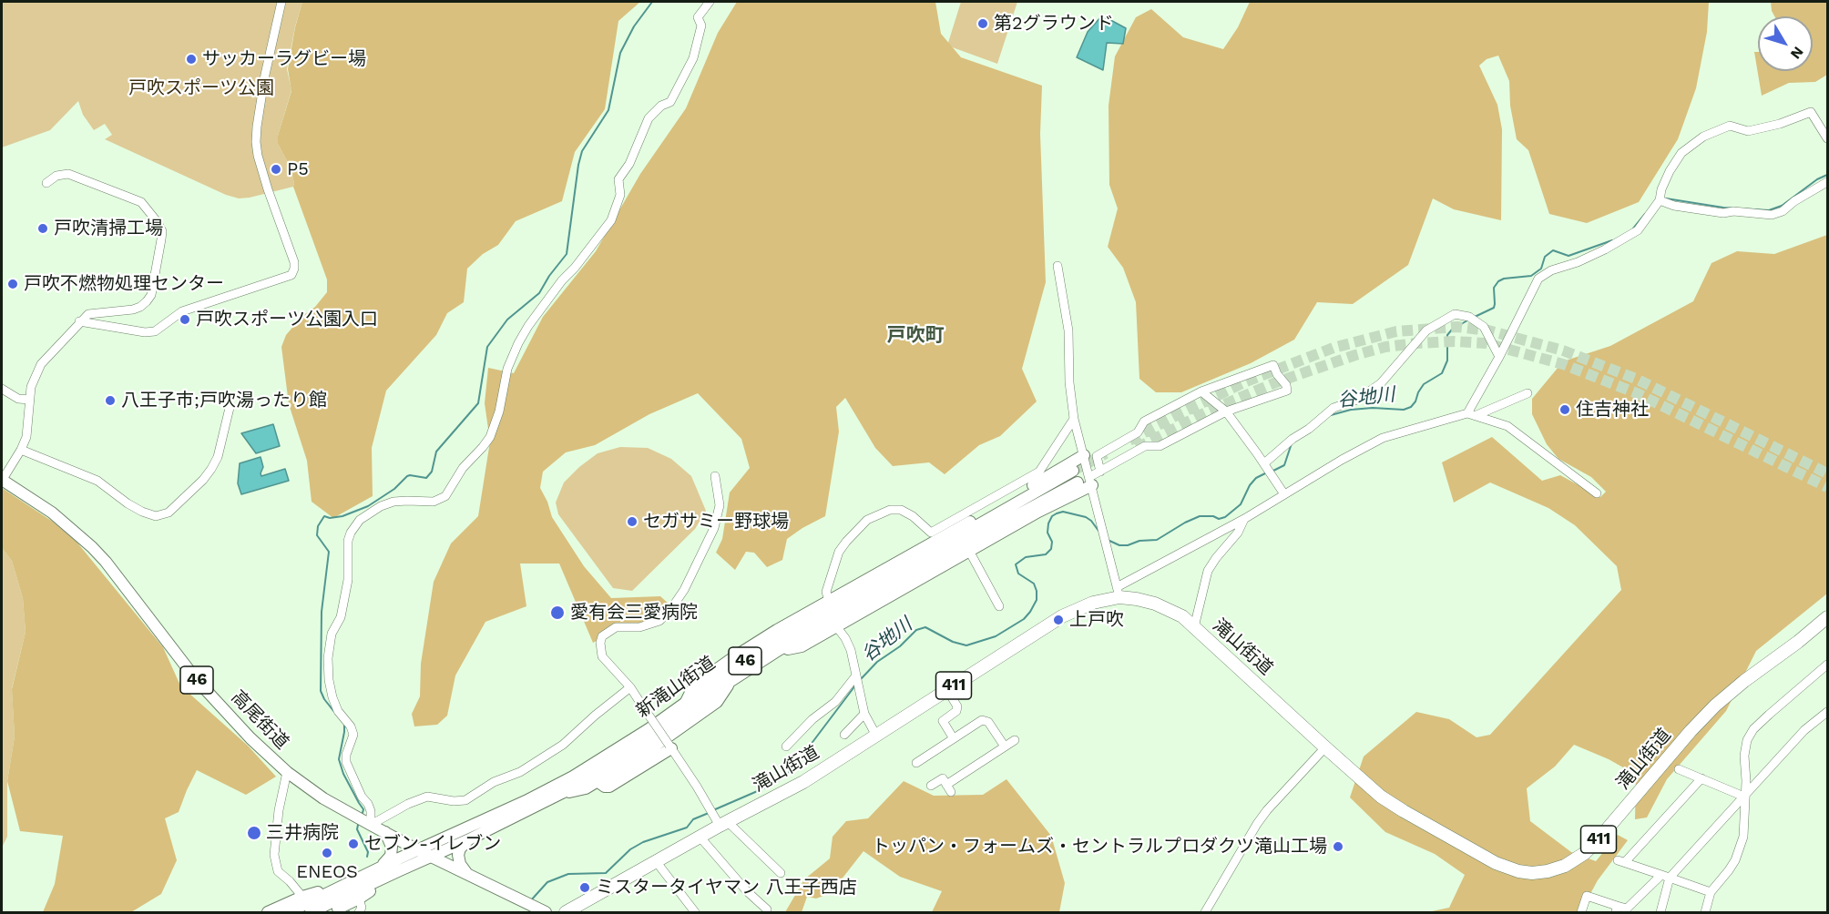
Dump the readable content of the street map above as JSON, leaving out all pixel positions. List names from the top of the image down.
{
  "streets": {
    "highway": ["滝山街道", "411"],
    "main road": ["46", "新滝山街道", "高尾街道"]
  },
  "crossings": [
    ["46", "新滝山街道"],
    ["46", "高尾街道"],
    ["新滝山街道", "高尾街道"]
  ],
  "districts": ["戸吹町"],
  "water": ["谷地川"],
  "parks": ["戸吹スポーツ公園"],
  "places": [
    "第2グラウンド",
    "サッカーラグビー場",
    "P5",
    "戸吹清掃工場",
    "戸吹不燃物処理センター",
    "戸吹スポーツ公園入口",
    "八王子市;戸吹湯ったり館",
    "住吉神社",
    "セガサミー野球場",
    "愛有会三愛病院",
    "上戸吹",
    "三井病院",
    "セブン-イレブン",
    "トッパン・フォームズ・セントラルプロダクツ滝山工場",
    "ENEOS",
    "ミスタータイヤマン 八王子西店"
  ],
  "north": "bottom right"
}
